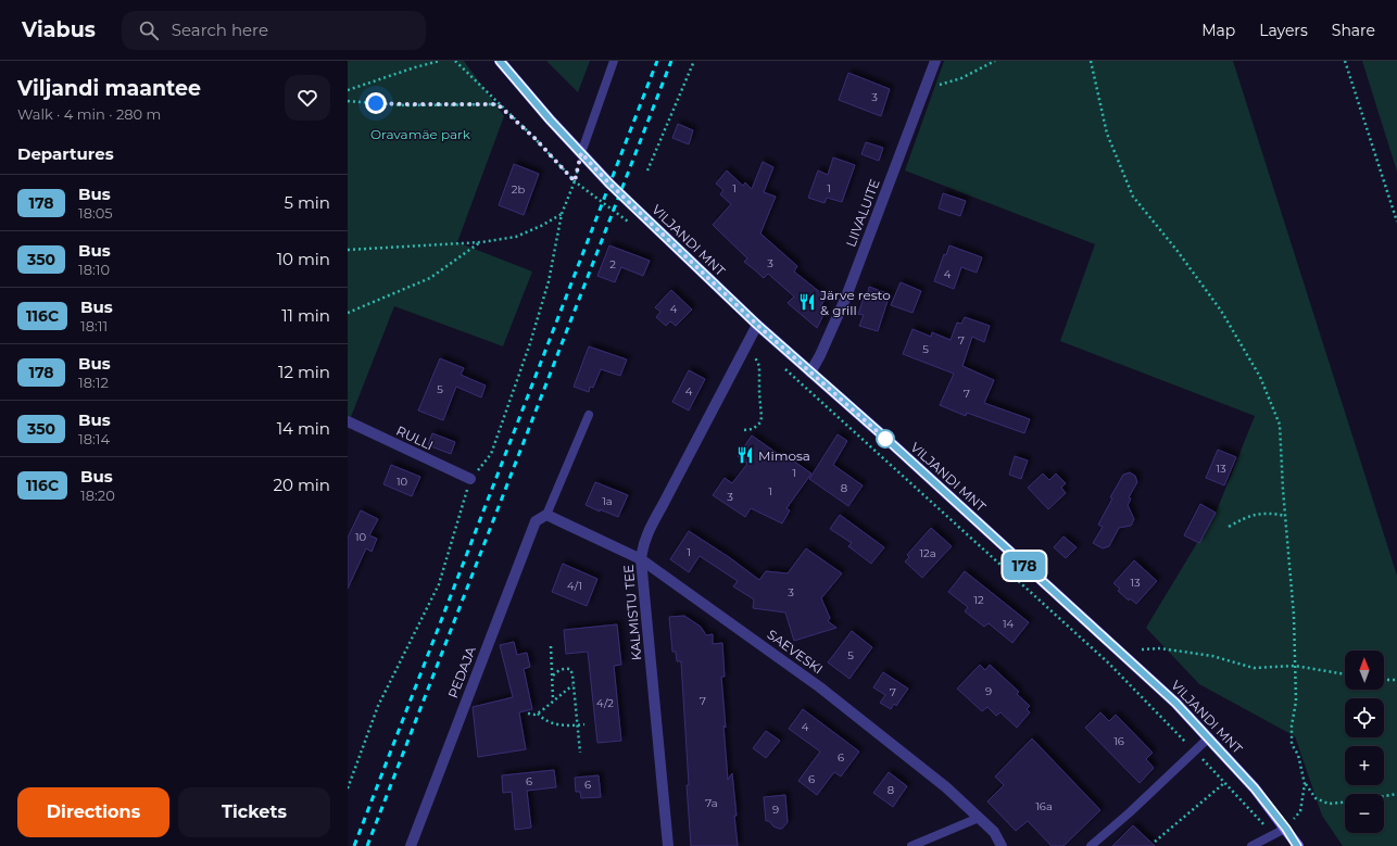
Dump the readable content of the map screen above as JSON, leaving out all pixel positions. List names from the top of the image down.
{
  "streets": {
    "main road": ["VILJANDI MNT"],
    "street": [
      "LIIVALUITE",
      "RULLI",
      "KALMISTU TEE",
      "SAEVESKI",
      "PEDAJA"
    ]
  },
  "crossings": [
    ["LIIVALUITE", "VILJANDI MNT"],
    ["VILJANDI MNT", "KALMISTU TEE"],
    ["KALMISTU TEE", "SAEVESKI"],
    ["SAEVESKI", "PEDAJA"]
  ],
  "parks": ["Oravamäe park"],
  "places": {
    "restaurant": ["Järve resto & grill", "Mimosa"]
  },
  "lines": ["bus line 178"],
  "house_numbers": [
    "3",
    "1",
    "1",
    "2b",
    "3",
    "2",
    "4",
    "4",
    "7",
    "5",
    "5",
    "4",
    "7",
    "13",
    "1",
    "10",
    "8",
    "1",
    "3",
    "1a",
    "10",
    "1",
    "12a",
    "13",
    "4/1",
    "3",
    "12",
    "14",
    "5",
    "9",
    "7",
    "7",
    "4/2",
    "4",
    "16",
    "6",
    "6",
    "6",
    "6",
    "8",
    "7a",
    "16a",
    "9"
  ],
  "north": "top",
  "page": {
    "header": "Viabus",
    "search": "Search here",
    "nav": ["Map", "Layers", "Share"],
    "heading": [
      ["Viljandi maantee", "Walk · 4 min · 280 m"],
      "Departures"
    ],
    "on_map": "178",
    "list": [
      {
        "mark": "178",
        "name": "Bus",
        "note": "18:05",
        "value": "5 min"
      },
      {
        "mark": "350",
        "name": "Bus",
        "note": "18:10",
        "value": "10 min"
      },
      {
        "mark": "116C",
        "name": "Bus",
        "note": "18:11",
        "value": "11 min"
      },
      {
        "mark": "178",
        "name": "Bus",
        "note": "18:12",
        "value": "12 min"
      },
      {
        "mark": "350",
        "name": "Bus",
        "note": "18:14",
        "value": "14 min"
      },
      {
        "mark": "116C",
        "name": "Bus",
        "note": "18:20",
        "value": "20 min"
      }
    ],
    "map_buttons": ["+", "−"],
    "buttons": ["Directions", "Tickets"]
  }
}
